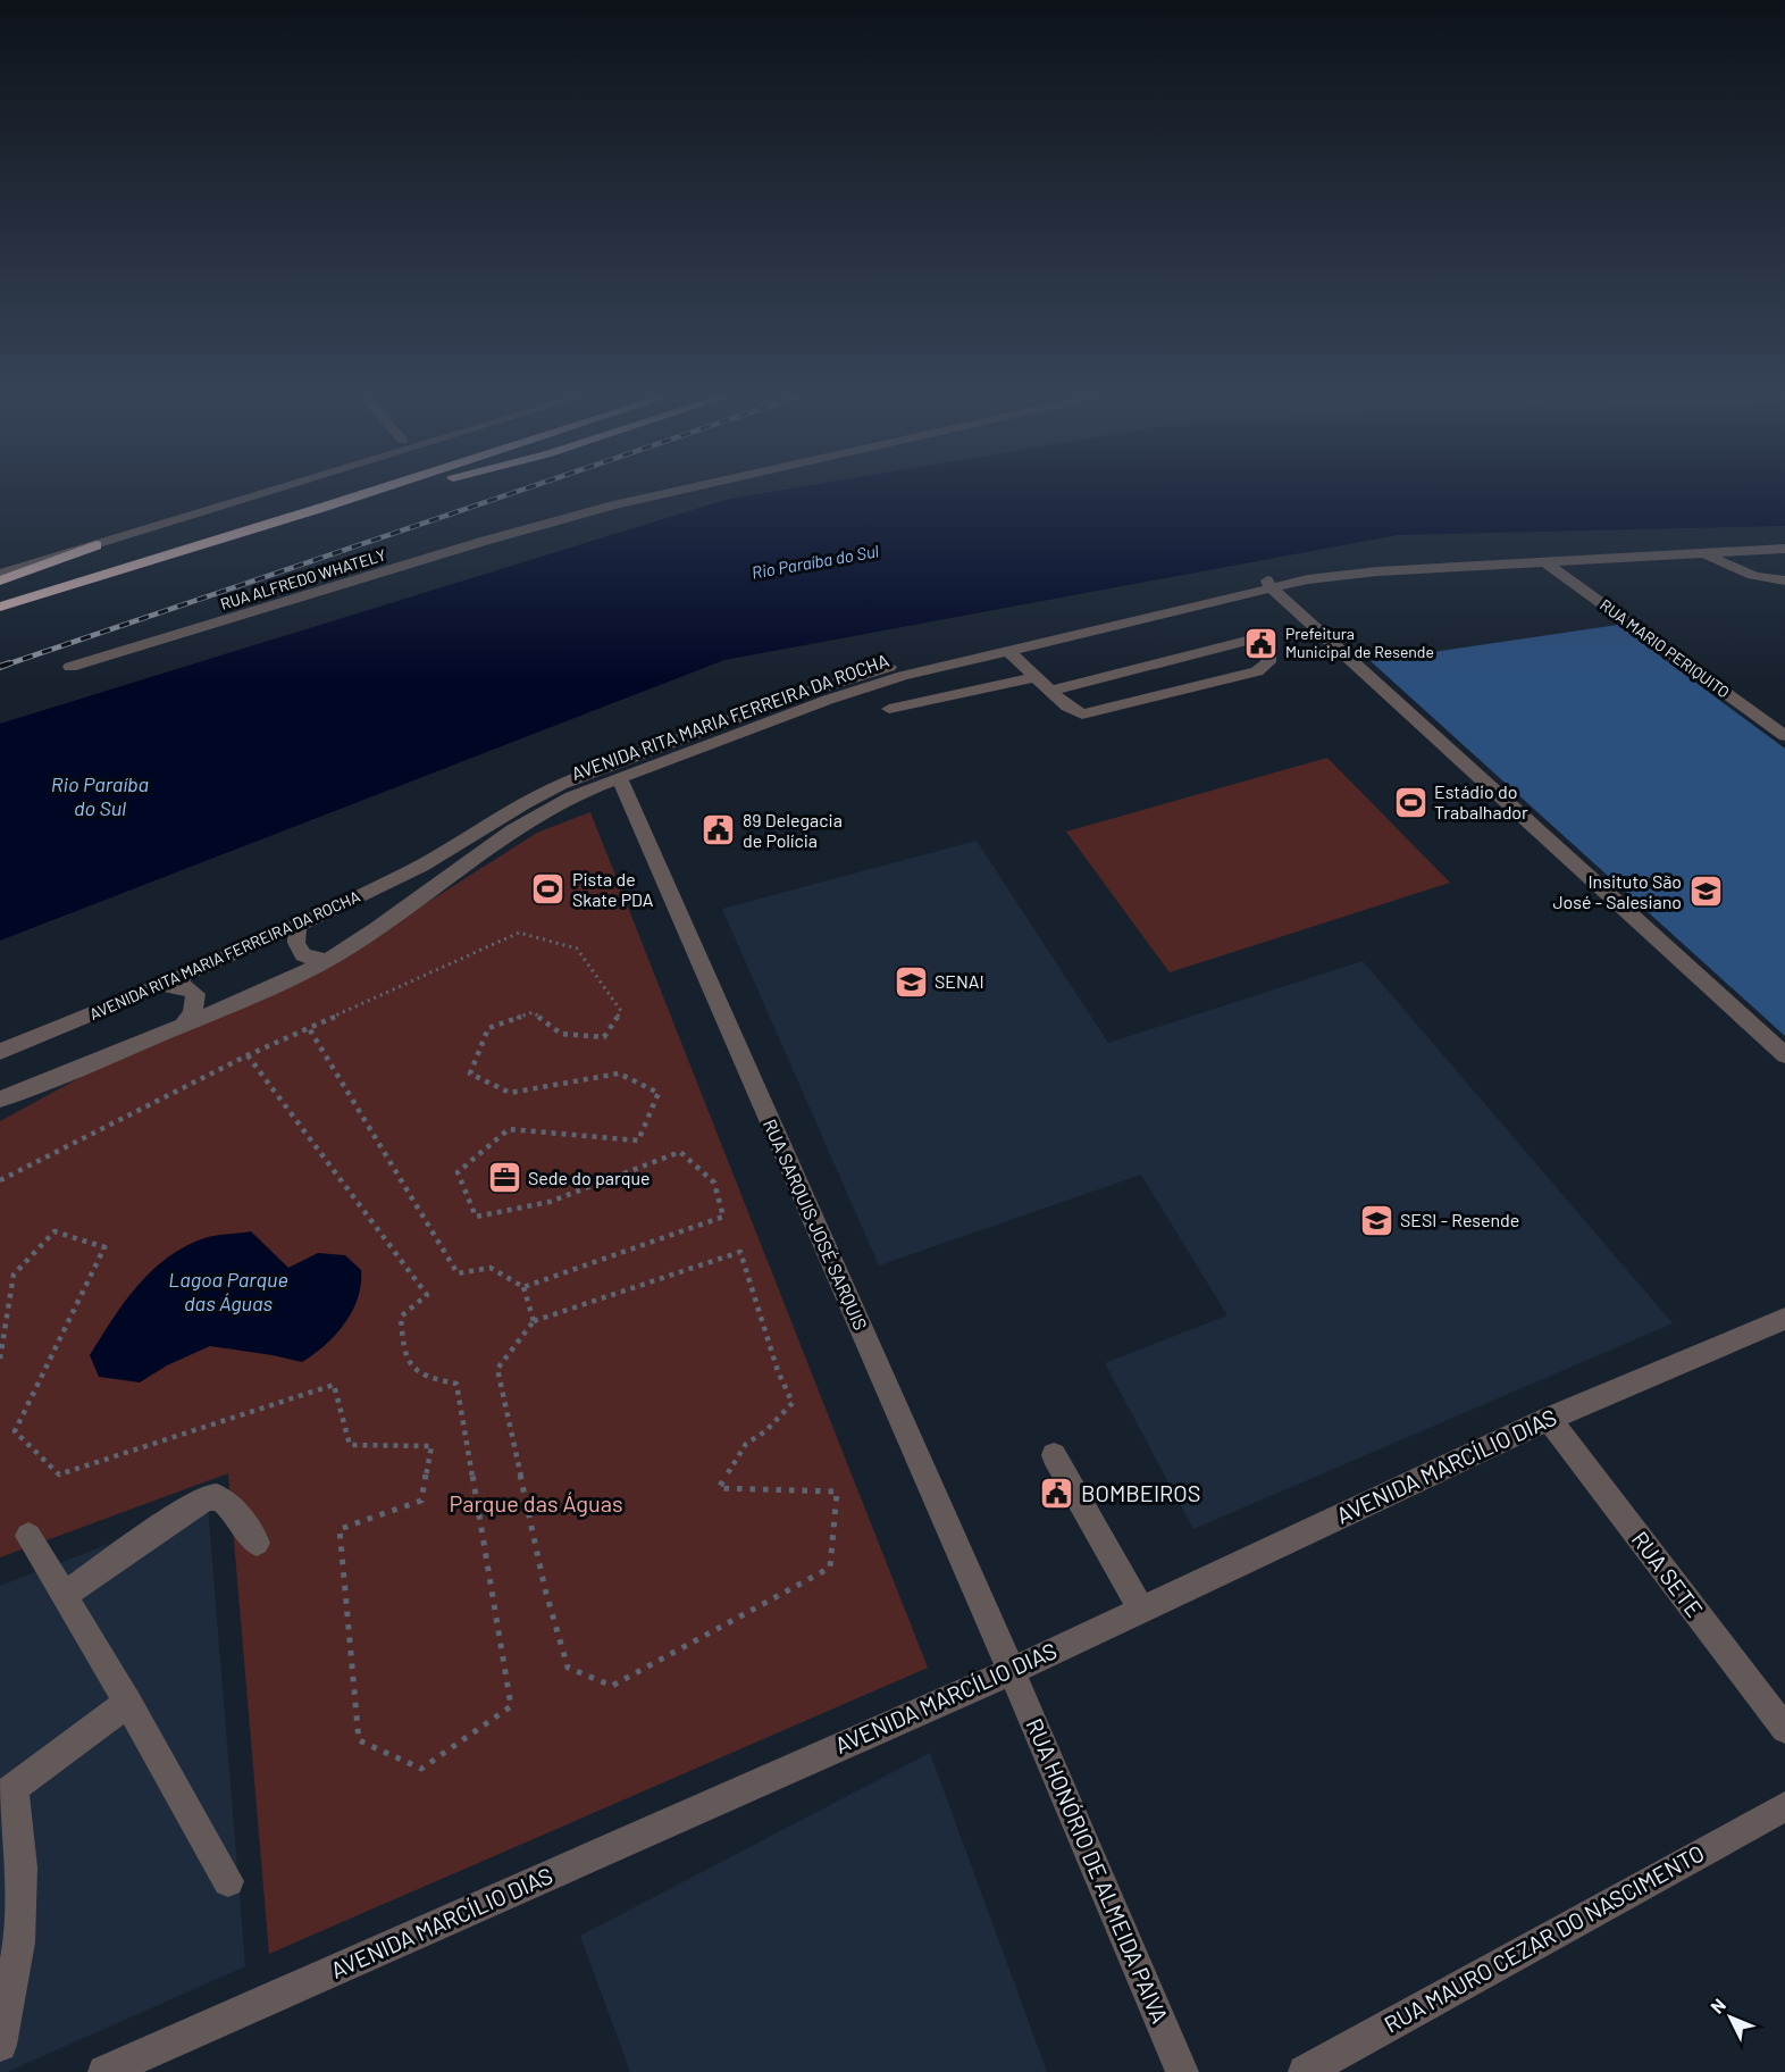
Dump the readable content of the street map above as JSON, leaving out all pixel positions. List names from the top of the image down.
{
  "streets": {
    "street": [
      "RUA ALFREDO WHATELY",
      "RUA MARIO PERIQUITO",
      "AVENIDA RITA MARIA FERREIRA DA ROCHA",
      "RUA SARQUIS JOSÉ SARQUIS",
      "AVENIDA MARCÍLIO DIAS",
      "RUA SETE",
      "RUA HONÓRIO DE ALMEIDA PAIVA",
      "RUA MAURO CEZAR DO NASCIMENTO"
    ]
  },
  "crossings": [
    ["RUA MARIO PERIQUITO", "AVENIDA RITA MARIA FERREIRA DA ROCHA"],
    ["AVENIDA RITA MARIA FERREIRA DA ROCHA", "RUA SARQUIS JOSÉ SARQUIS"],
    ["RUA SARQUIS JOSÉ SARQUIS", "AVENIDA MARCÍLIO DIAS"],
    ["RUA SARQUIS JOSÉ SARQUIS", "RUA HONÓRIO DE ALMEIDA PAIVA"],
    ["AVENIDA MARCÍLIO DIAS", "RUA SETE"],
    ["AVENIDA MARCÍLIO DIAS", "RUA HONÓRIO DE ALMEIDA PAIVA"]
  ],
  "water": ["Rio Paraíba do Sul", "Lagoa Parque das Águas"],
  "parks": ["Parque das Águas"],
  "places": {
    "public building": ["Prefeitura Municipal de Resende", "89 Delegacia de Polícia", "BOMBEIROS"],
    "sports": ["Estádio do Trabalhador", "Pista de Skate PDA"],
    "school or university": ["Insituto São José - Salesiano", "SENAI", "SESI - Resende"],
    "office": ["Sede do parque"]
  },
  "north": "top left"
}
